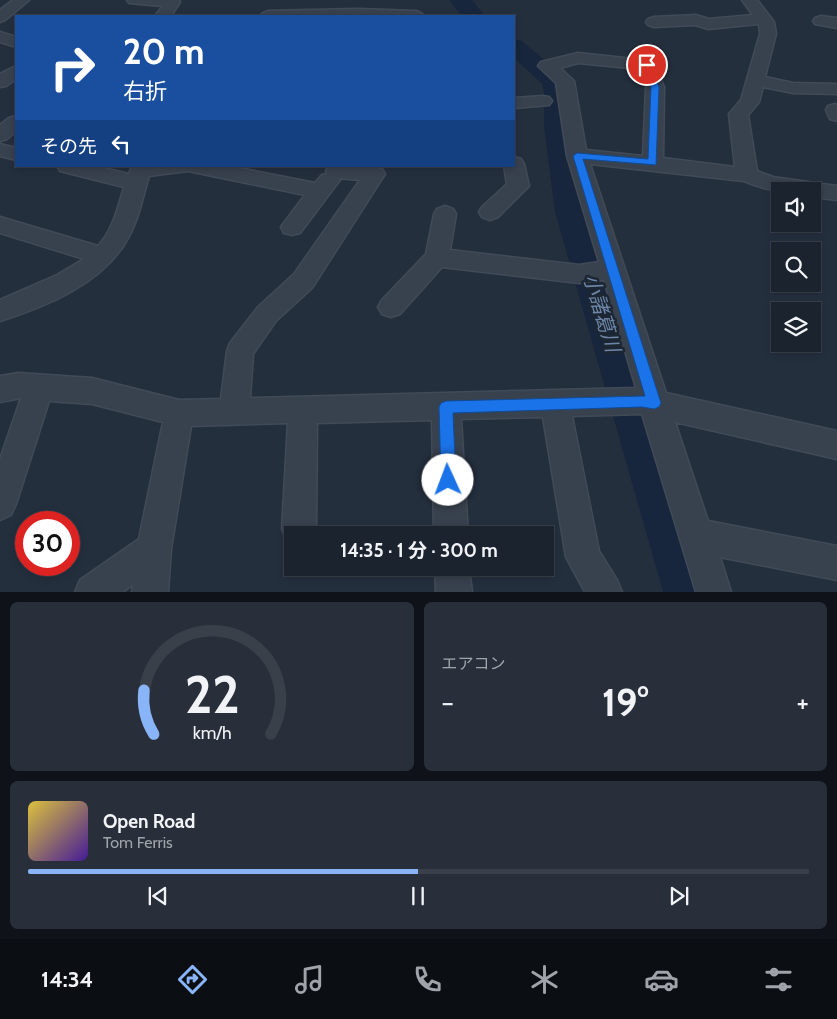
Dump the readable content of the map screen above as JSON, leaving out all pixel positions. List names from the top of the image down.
{
  "water": ["小諸葛川"],
  "page": {
    "turn": ["20 m", "右折"],
    "then": "その先",
    "limit": "30",
    "trip": "14:35 · 1 分 · 300 m",
    "tile": "エアコン",
    "heat": ["−", "19°", "+"],
    "song": ["Open Road", "Tom Ferris"],
    "tabs": "14:34",
    "gauge": ["22", "km/h"]
  }
}
